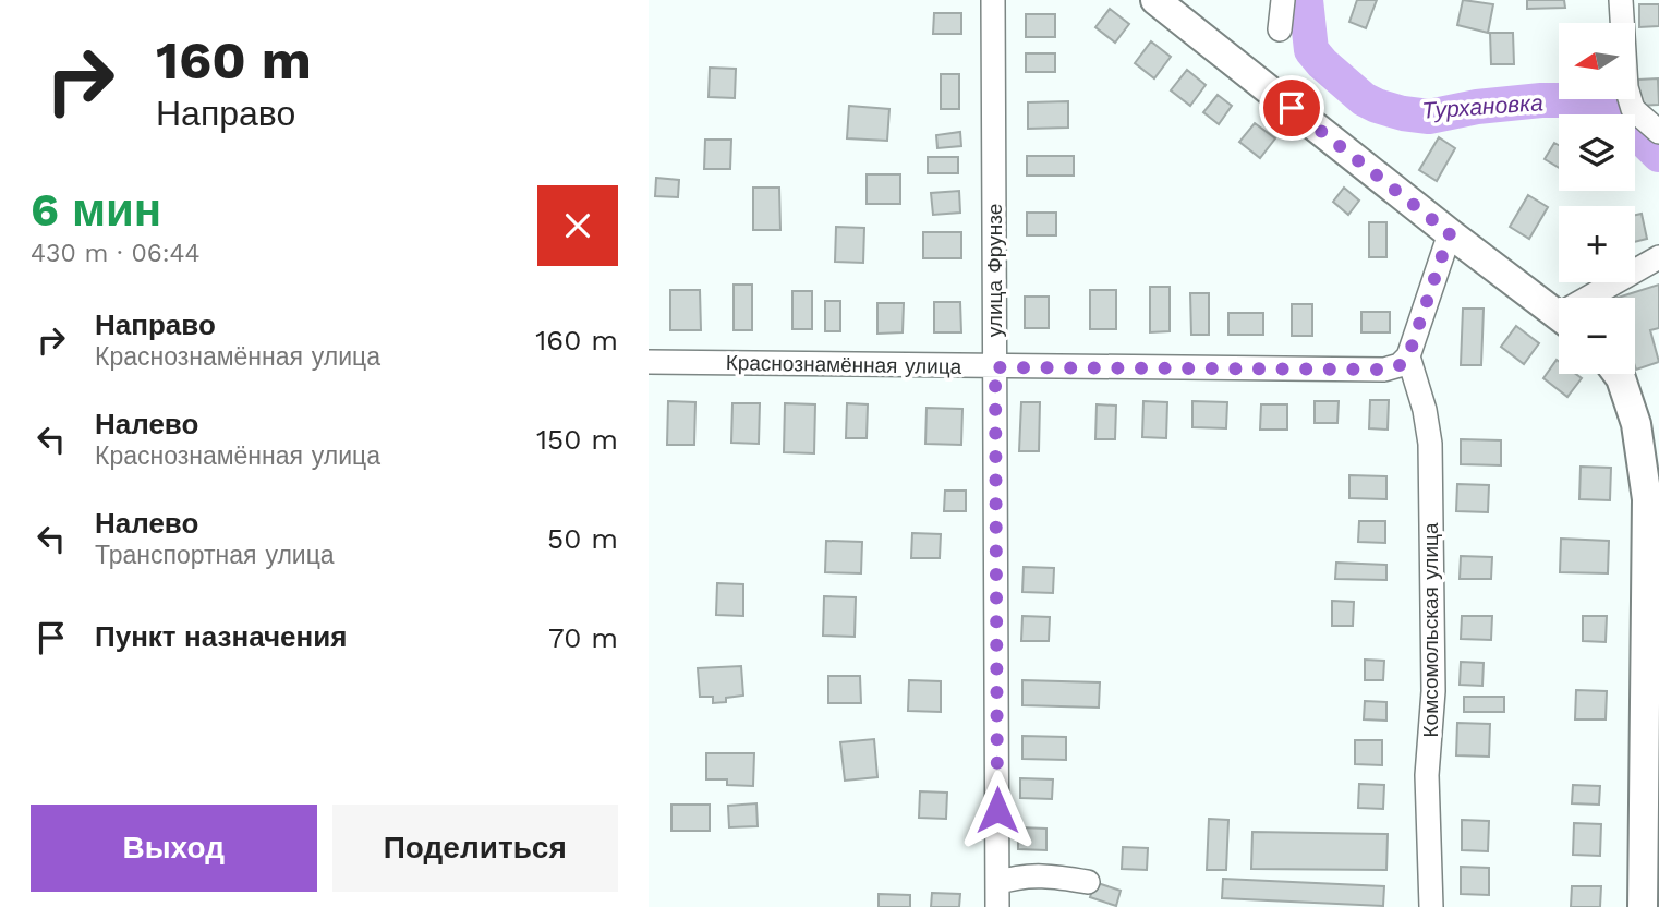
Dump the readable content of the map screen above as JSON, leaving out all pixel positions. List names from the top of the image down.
{
  "streets": {
    "street": ["улица Фрунзе", "Краснознамённая улица", "Комсомольская улица"]
  },
  "crossings": [
    ["улица Фрунзе", "Краснознамённая улица"],
    ["Краснознамённая улица", "Комсомольская улица"]
  ],
  "water": ["Турхановка"],
  "north": "left",
  "page": {
    "turn": ["160 m", "Направо"],
    "map_buttons": ["+", "−"],
    "heading": ["6 мин", "430 m · 06:44"],
    "list": [
      {
        "name": "Направо",
        "note": "Краснознамённая улица",
        "value": "160 m"
      },
      {
        "name": "Налево",
        "note": "Краснознамённая улица",
        "value": "150 m"
      },
      {
        "name": "Налево",
        "note": "Транспортная улица",
        "value": "50 m"
      },
      {
        "name": "Пункт назначения",
        "value": "70 m"
      }
    ],
    "buttons": ["Выход", "Поделиться"]
  }
}
